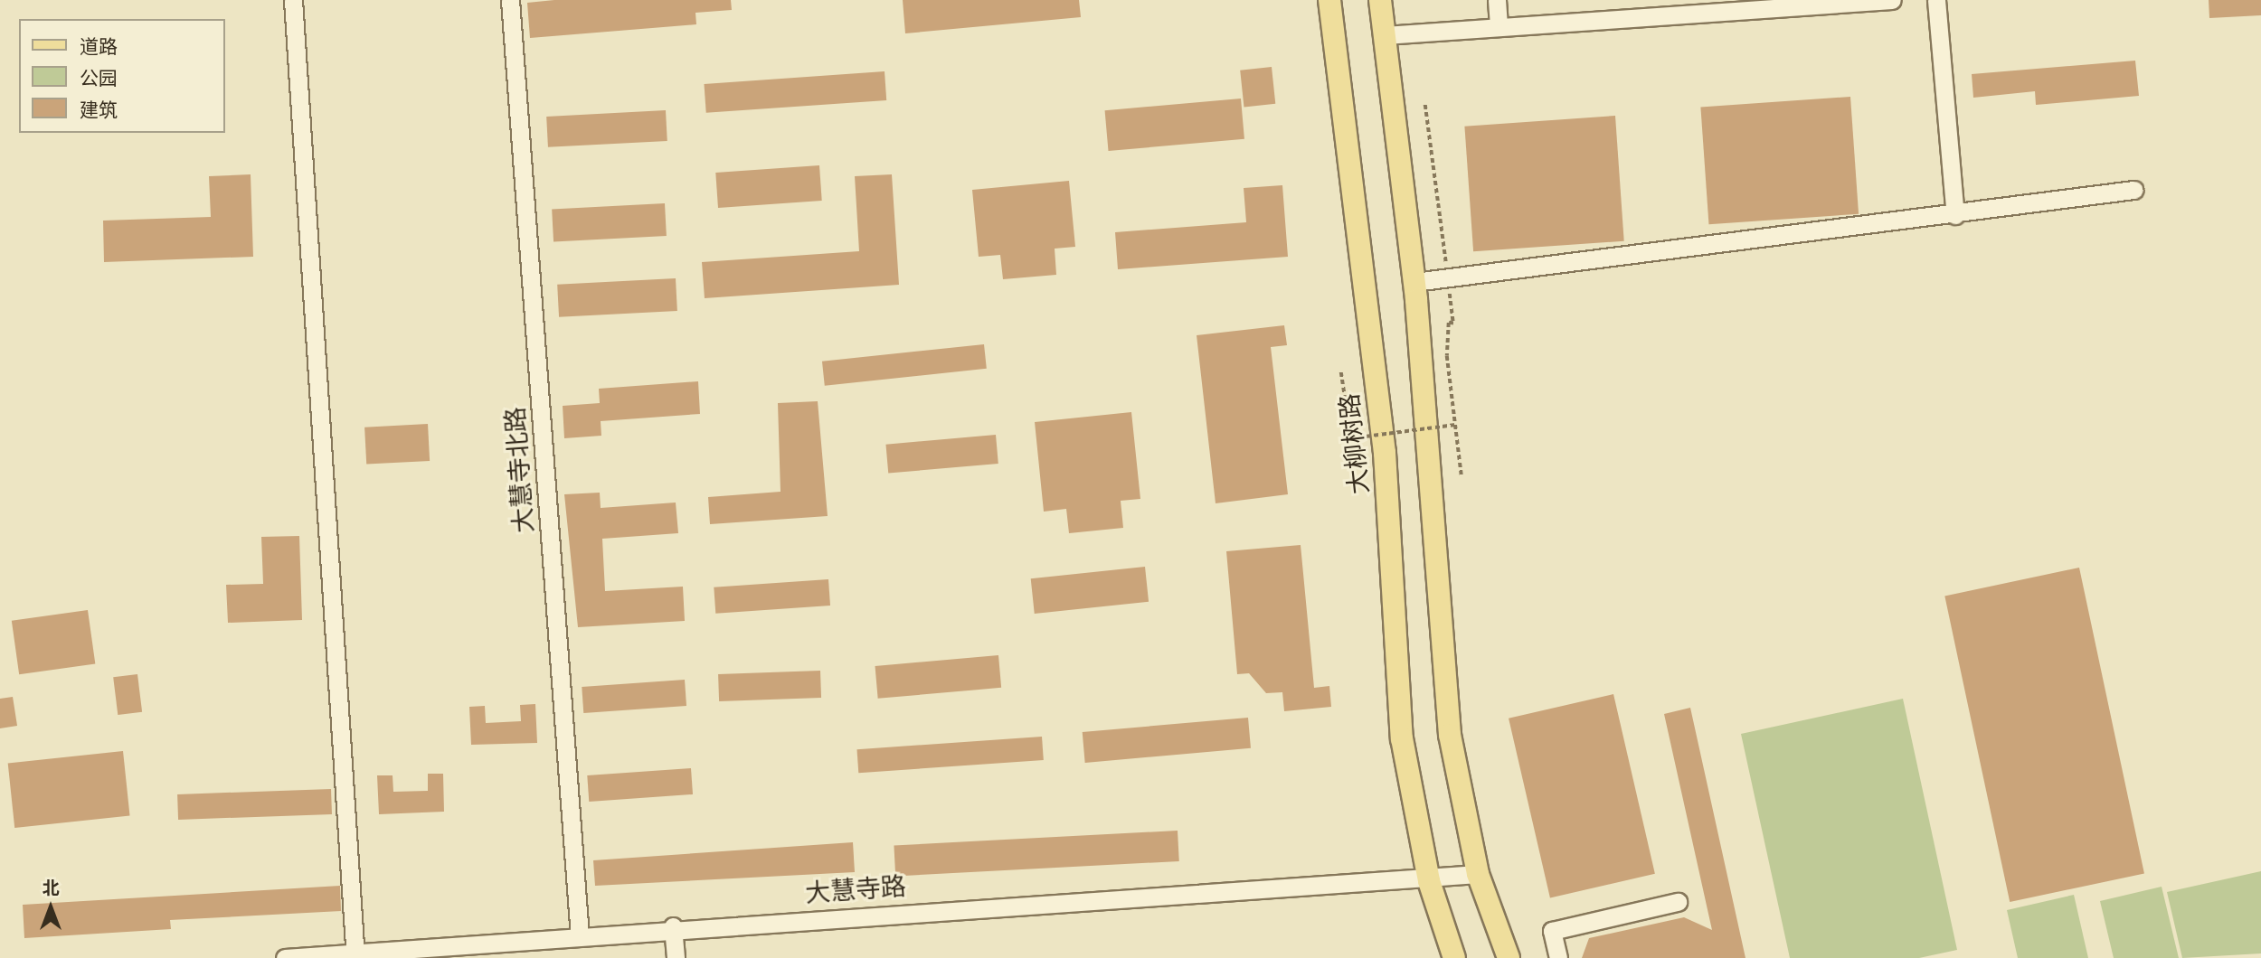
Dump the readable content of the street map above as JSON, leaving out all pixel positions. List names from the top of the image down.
{
  "streets": {
    "main road": ["大柳树路"],
    "street": ["大慧寺北路", "大慧寺路"]
  },
  "crossings": [
    ["大柳树路", "大慧寺路"],
    ["大慧寺北路", "大慧寺路"]
  ],
  "legend": ["道路", "公园", "建筑"],
  "north": "top"
}
